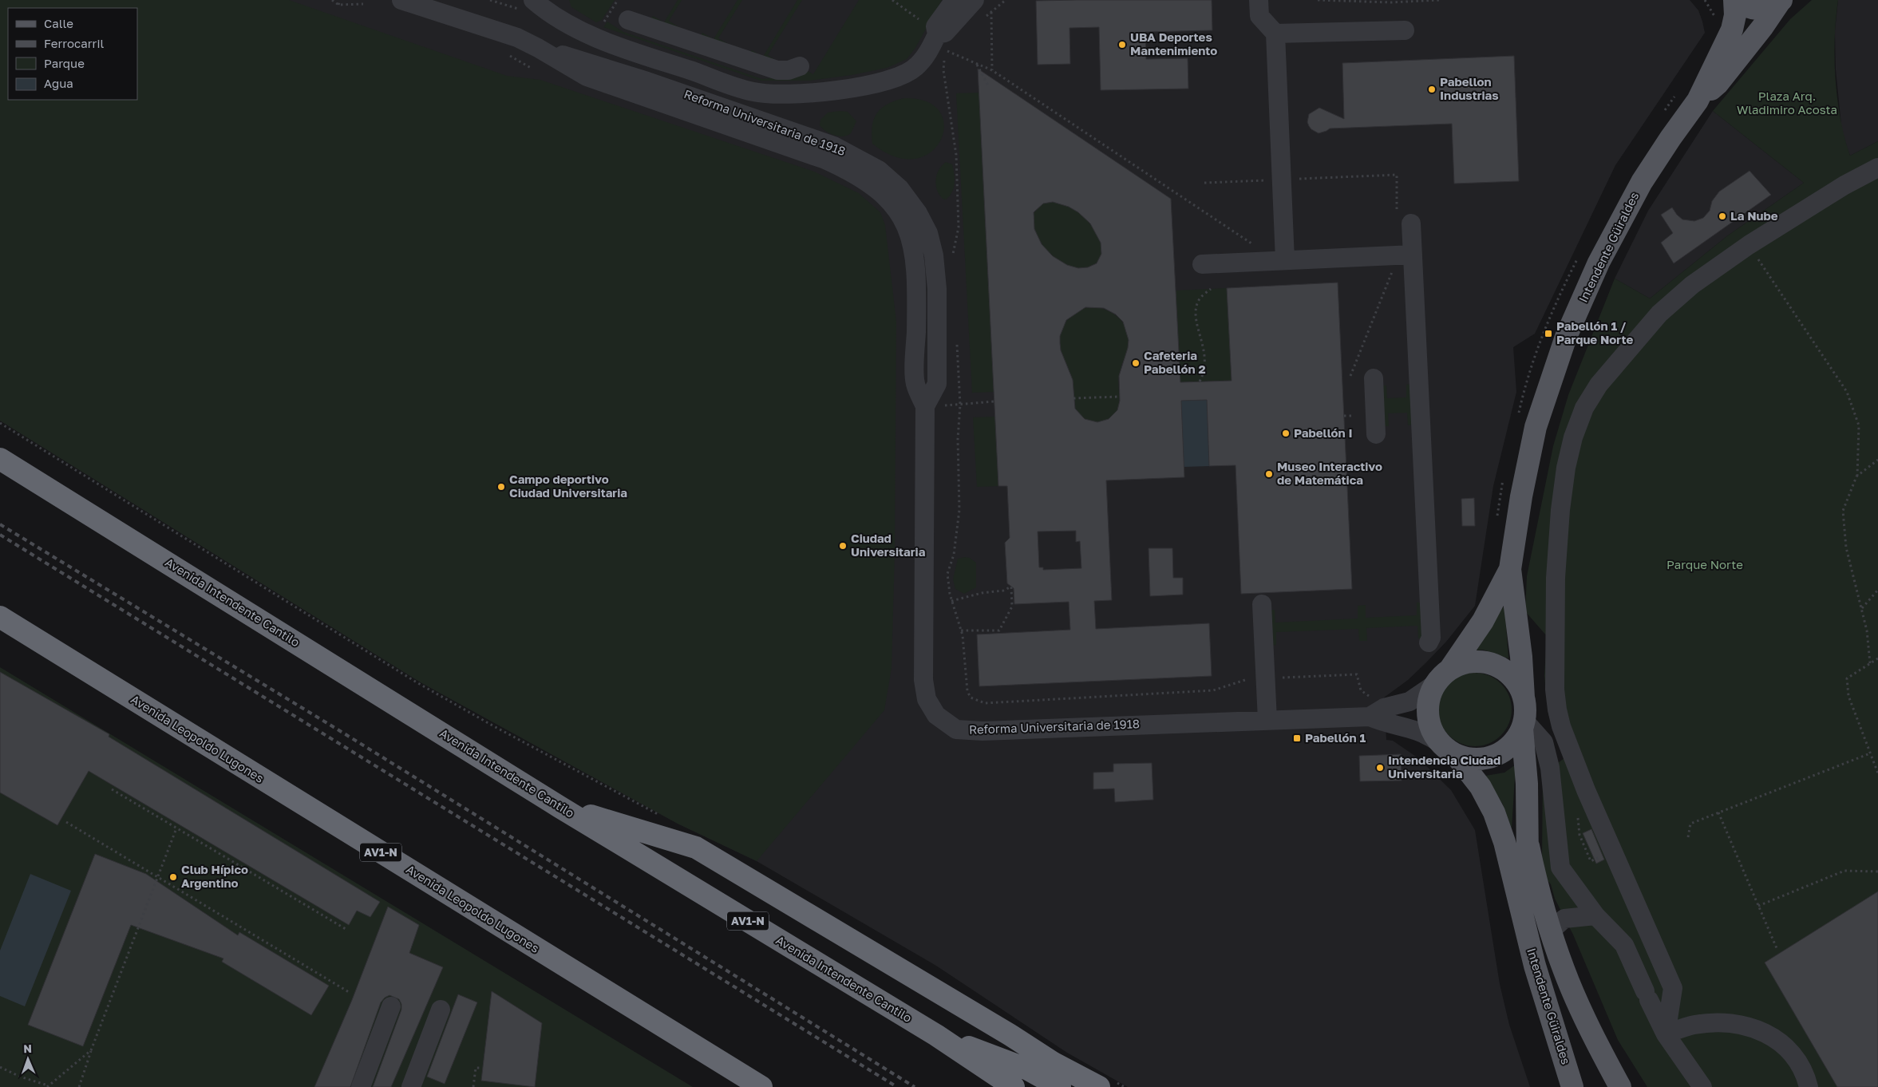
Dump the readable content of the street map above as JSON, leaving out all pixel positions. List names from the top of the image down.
{
  "streets": {
    "highway": ["Avenida Intendente Cantilo", "Avenida Leopoldo Lugones", "AV1-N"],
    "main road": ["Intendente Güiraldes"],
    "lane": ["Reforma Universitaria de 1918"]
  },
  "crossings": [
    ["Reforma Universitaria de 1918", "Intendente Güiraldes"]
  ],
  "parks": ["Plaza Arq. Wladimiro Acosta", "Parque Norte"],
  "places": {
    "other": [
      "UBA Deportes Mantenimiento",
      "Pabellon Industrias",
      "La Nube",
      "Cafeteria Pabellón 2",
      "Pabellón I",
      "Museo Interactivo de Matemática",
      "Campo deportivo Ciudad Universitaria",
      "Ciudad Universitaria",
      "Intendencia Ciudad Universitaria",
      "Club Hípico Argentino"
    ],
    "transit": ["Pabellón 1 / Parque Norte", "Pabellón 1"]
  },
  "legend": [
    "Calle",
    "Ferrocarril",
    "Parque",
    "Agua"
  ],
  "north": "top"
}
